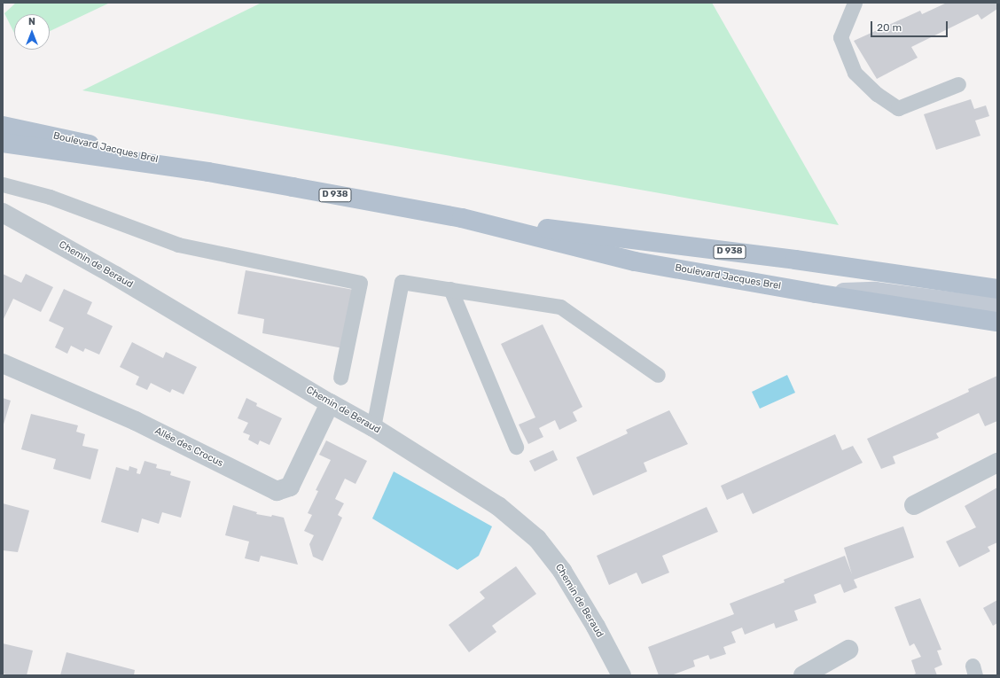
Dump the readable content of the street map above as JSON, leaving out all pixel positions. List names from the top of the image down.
{
  "streets": {
    "main road": ["Boulevard Jacques Brel", "D 938"],
    "street": ["Chemin de Beraud", "Allée des Crocus"]
  },
  "crossings": [
    ["Chemin de Beraud", "Allée des Crocus"]
  ],
  "scale_bar": "20 m",
  "north": "top"
}
